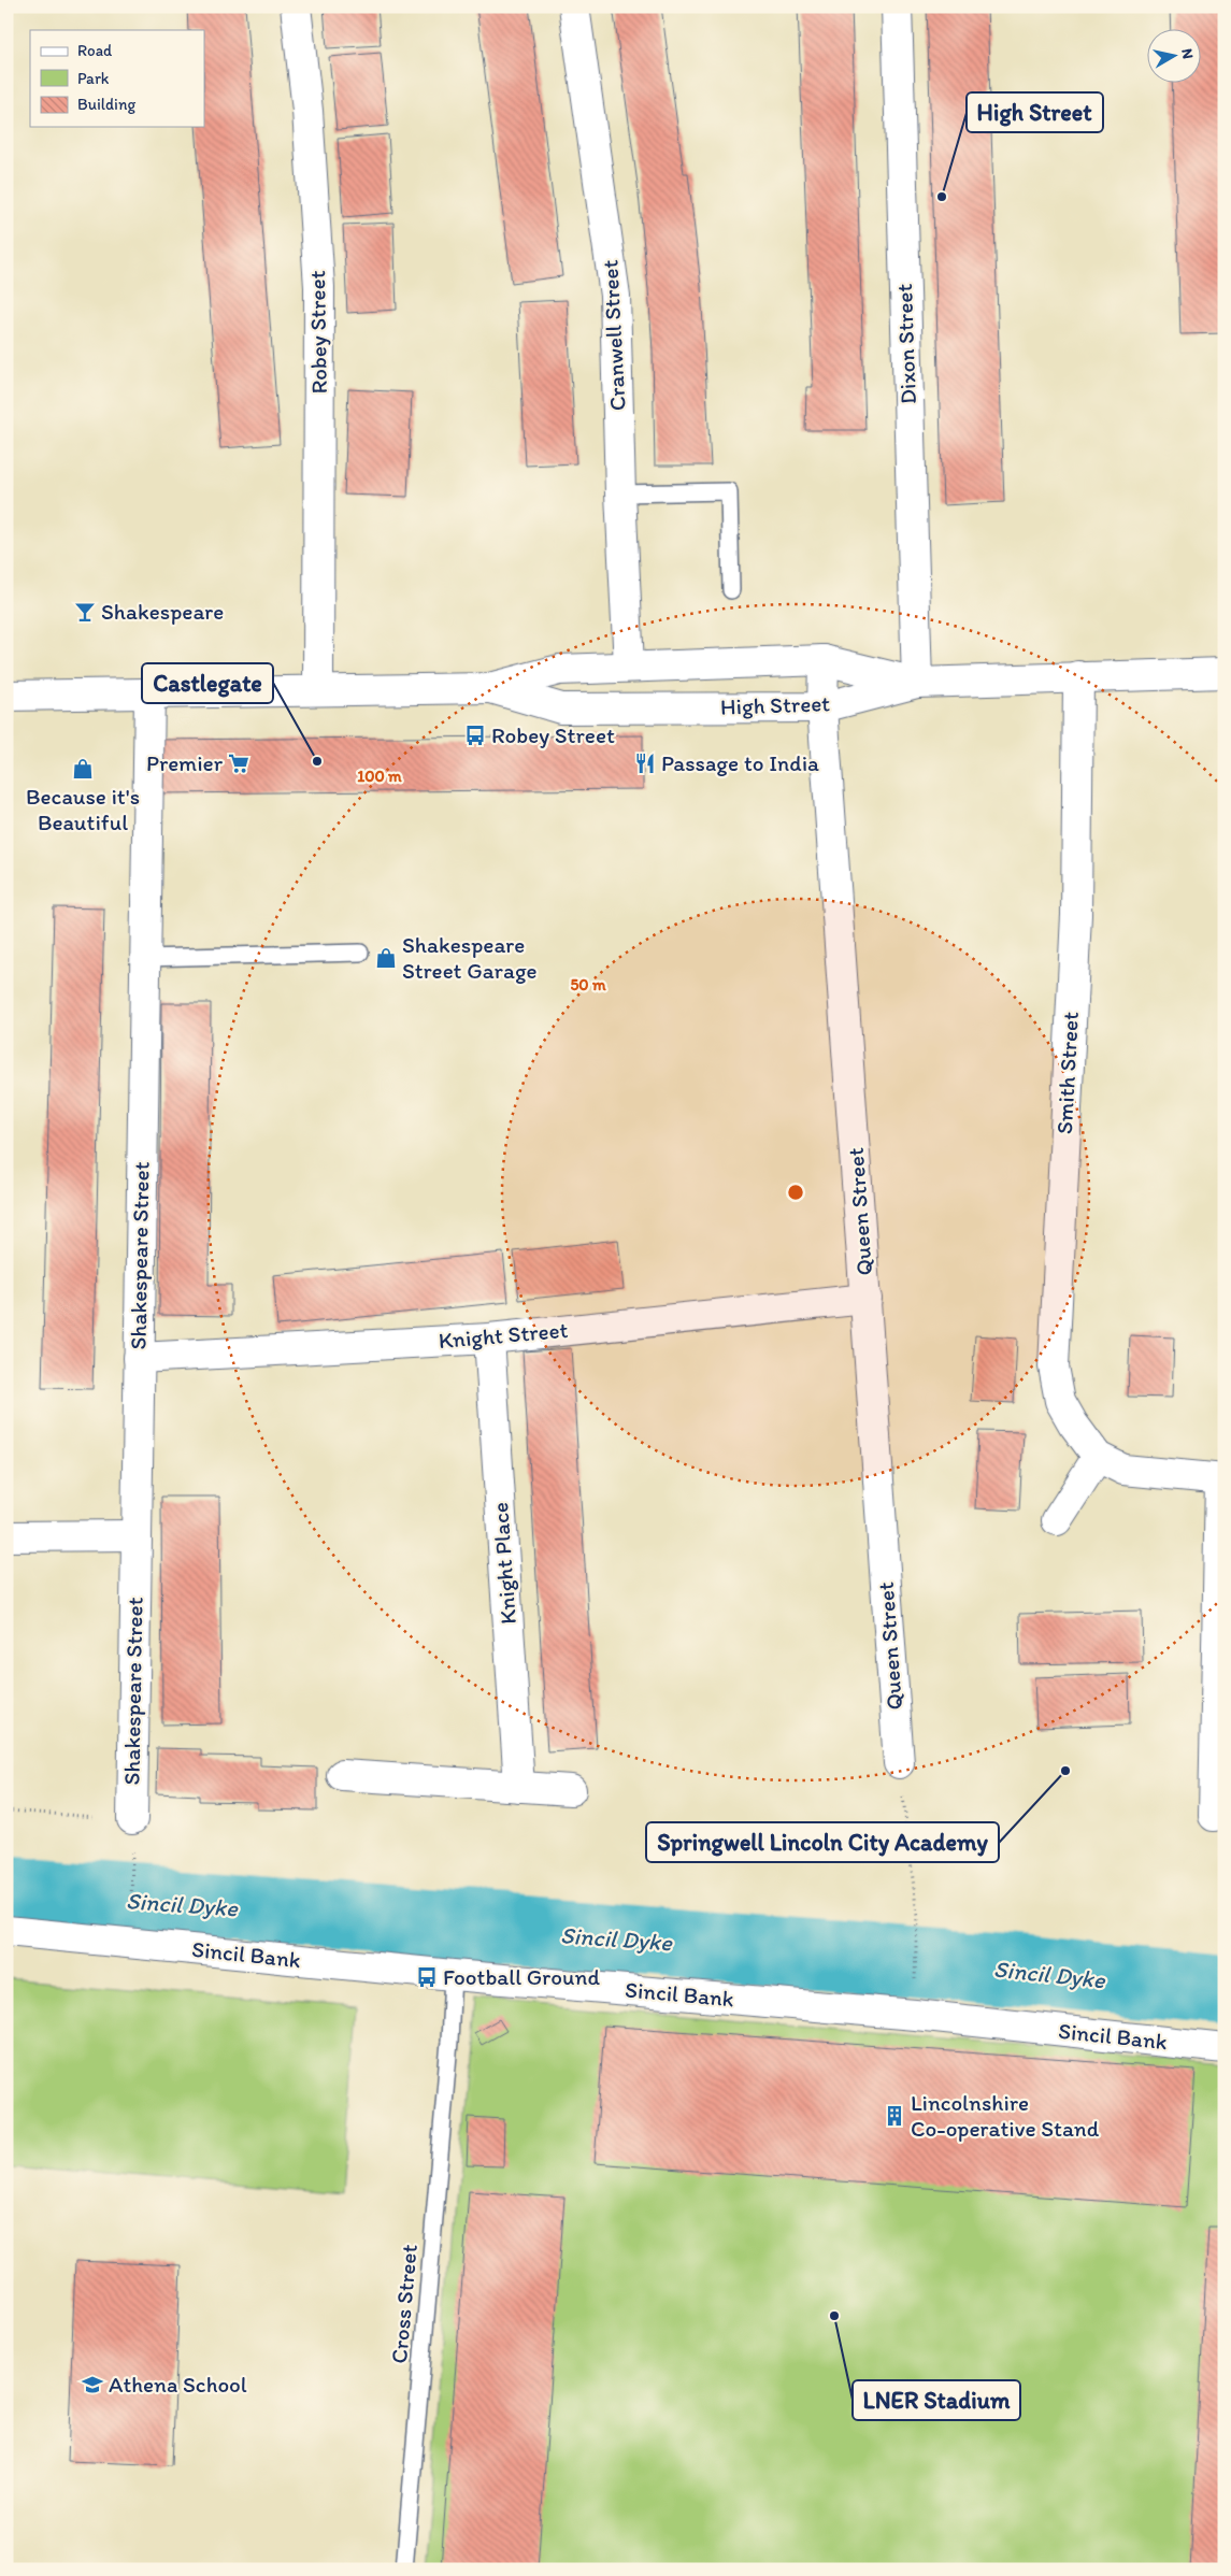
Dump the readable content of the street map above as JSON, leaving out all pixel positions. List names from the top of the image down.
{
  "streets": {
    "street": [
      "Robey Street",
      "Cranwell Street",
      "Dixon Street",
      "High Street",
      "Smith Street",
      "Queen Street",
      "Shakespeare Street",
      "Knight Street",
      "Knight Place",
      "Sincil Bank"
    ],
    "lane": ["Cross Street"]
  },
  "crossings": [
    ["Cranwell Street", "High Street"],
    ["Dixon Street", "High Street"],
    ["High Street", "Queen Street"],
    ["Queen Street", "Knight Street"],
    ["Shakespeare Street", "Knight Street"],
    ["Knight Street", "Knight Place"],
    ["Sincil Bank", "Cross Street"]
  ],
  "water": ["Sincil Dyke"],
  "places": {
    "other": [
      "High Street",
      "Castlegate",
      "Springwell Lincoln City Academy",
      "LNER Stadium"
    ],
    "bar": ["Shakespeare"],
    "bus stop": ["Robey Street", "Football Ground"],
    "supermarket": ["Premier"],
    "restaurant": ["Passage to India"],
    "shop": ["Because it's Beautiful", "Shakespeare Street Garage"],
    "building": ["Lincolnshire Co-operative Stand"],
    "school or university": ["Athena School"]
  },
  "legend": ["Road", "Park", "Building"],
  "north": "right",
  "rings": ["100 m", "50 m"]
}
